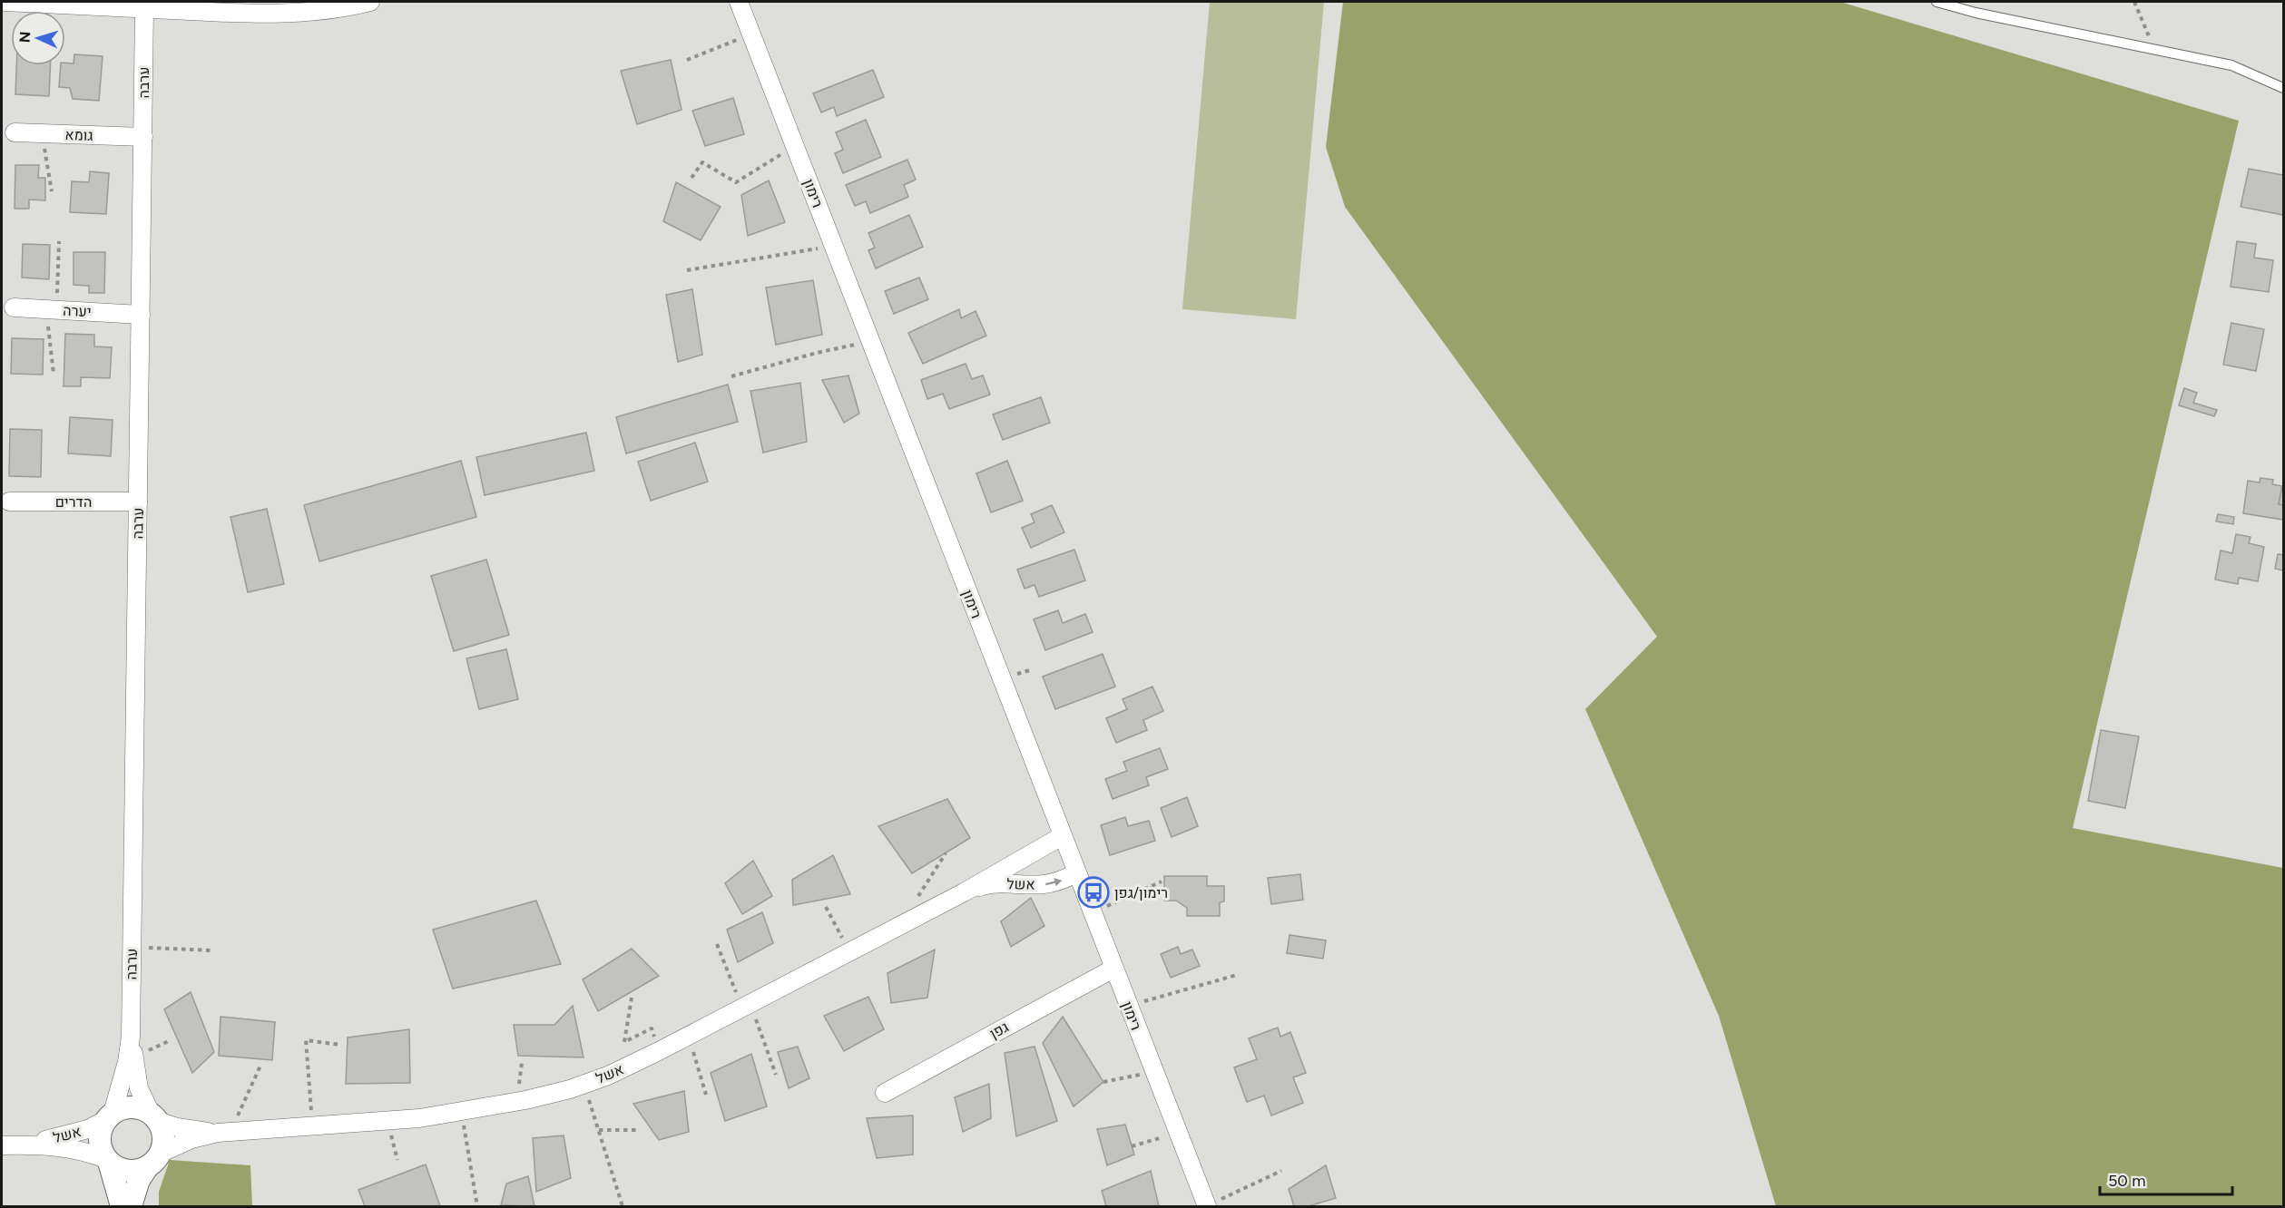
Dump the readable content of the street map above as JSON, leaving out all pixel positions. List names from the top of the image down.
{
  "streets": {
    "street": [
      "ערבה",
      "גומא",
      "רימון",
      "יערה",
      "הדרים",
      "אשל",
      "גפן"
    ]
  },
  "crossings": [
    ["ערבה", "גומא"],
    ["ערבה", "יערה"],
    ["ערבה", "הדרים"],
    ["ערבה", "אשל"],
    ["רימון", "אשל"],
    ["רימון", "גפן"]
  ],
  "places": {
    "bus stop": ["רימון/גפן"]
  },
  "scale_bar": "50 m",
  "north": "left"
}
